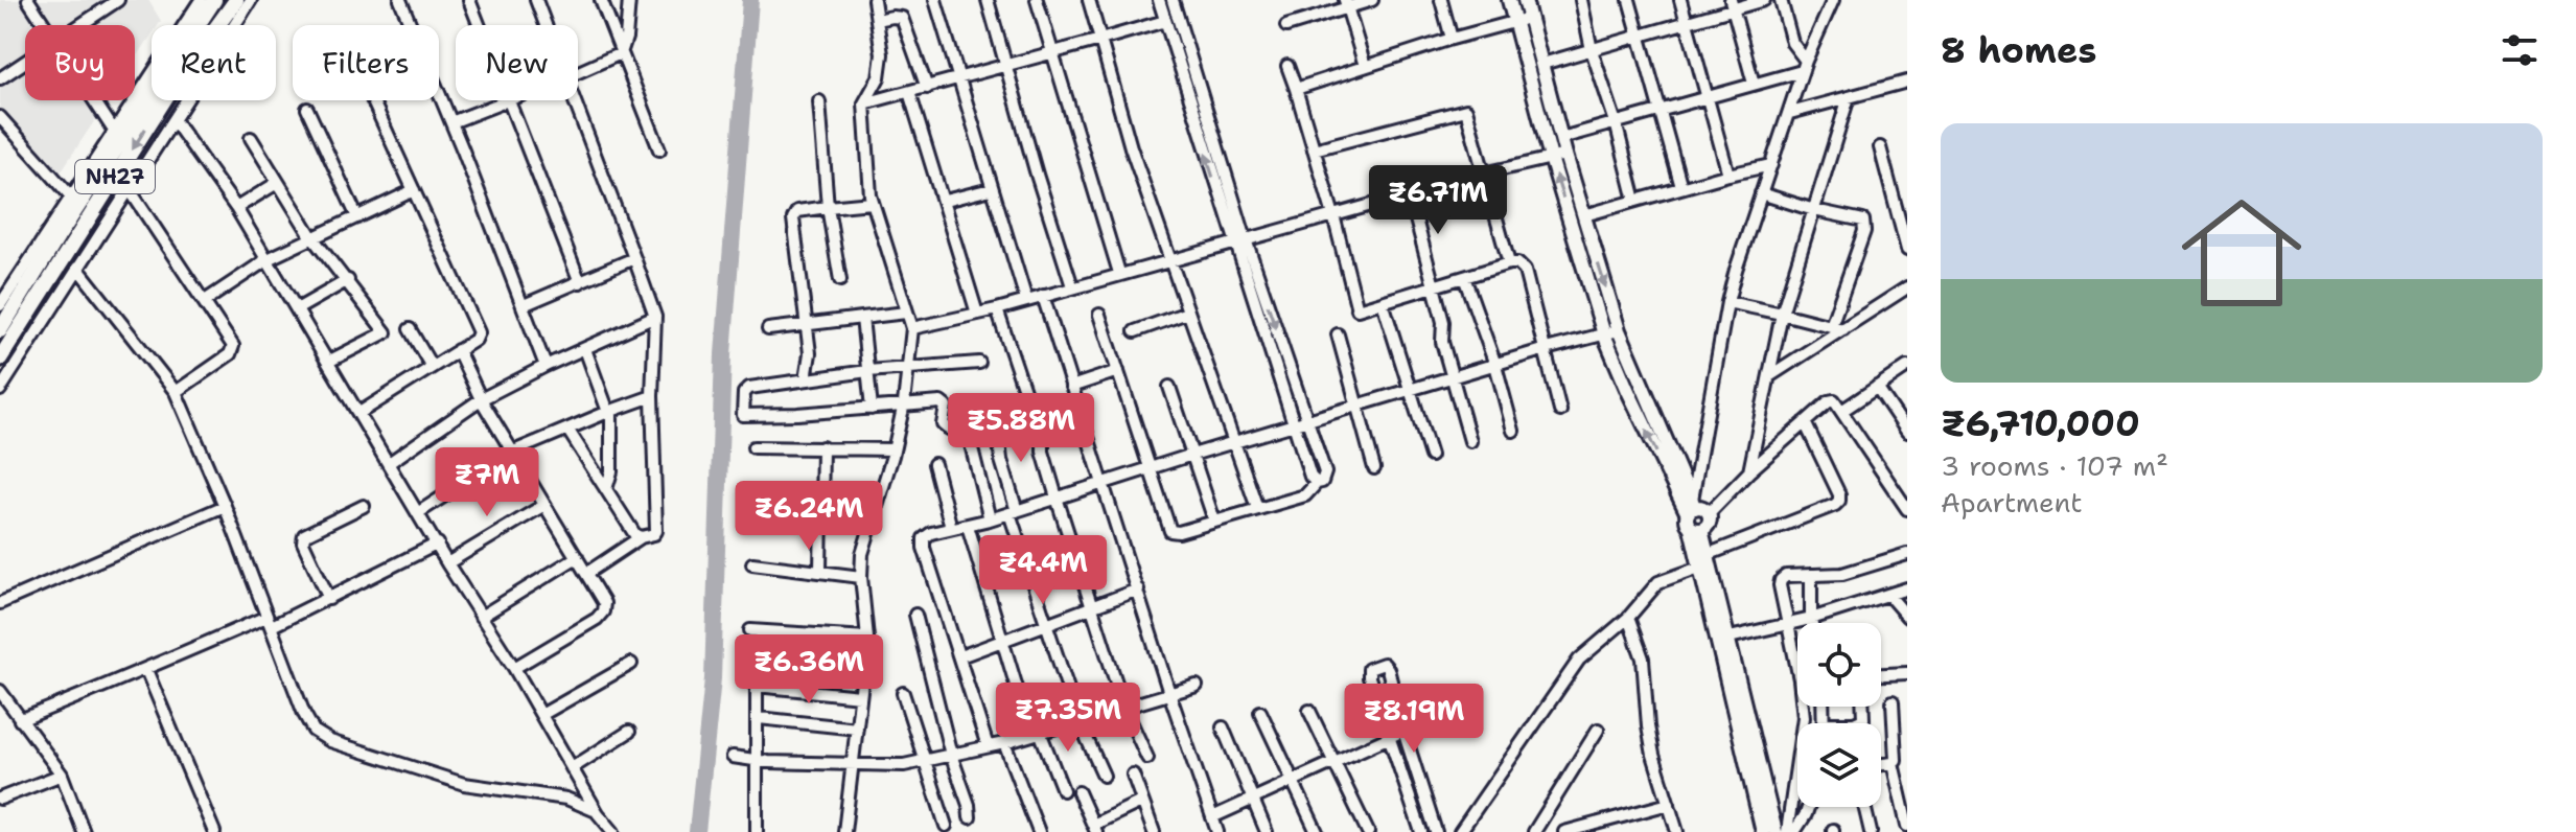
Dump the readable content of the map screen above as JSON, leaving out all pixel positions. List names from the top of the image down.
{
  "streets": {
    "highway": ["NH27"]
  },
  "page": {
    "heading": "8 homes",
    "chip": [
      "Buy",
      "Rent",
      "Filters",
      "New"
    ],
    "list": [
      {
        "name": "₹6,710,000",
        "note": "3 rooms · 107 m² · Apartment"
      }
    ],
    "price": [
      "₹6.71M",
      "₹5.88M",
      "₹7M",
      "₹6.24M",
      "₹4.4M",
      "₹6.36M",
      "₹7.35M",
      "₹8.19M"
    ]
  }
}
